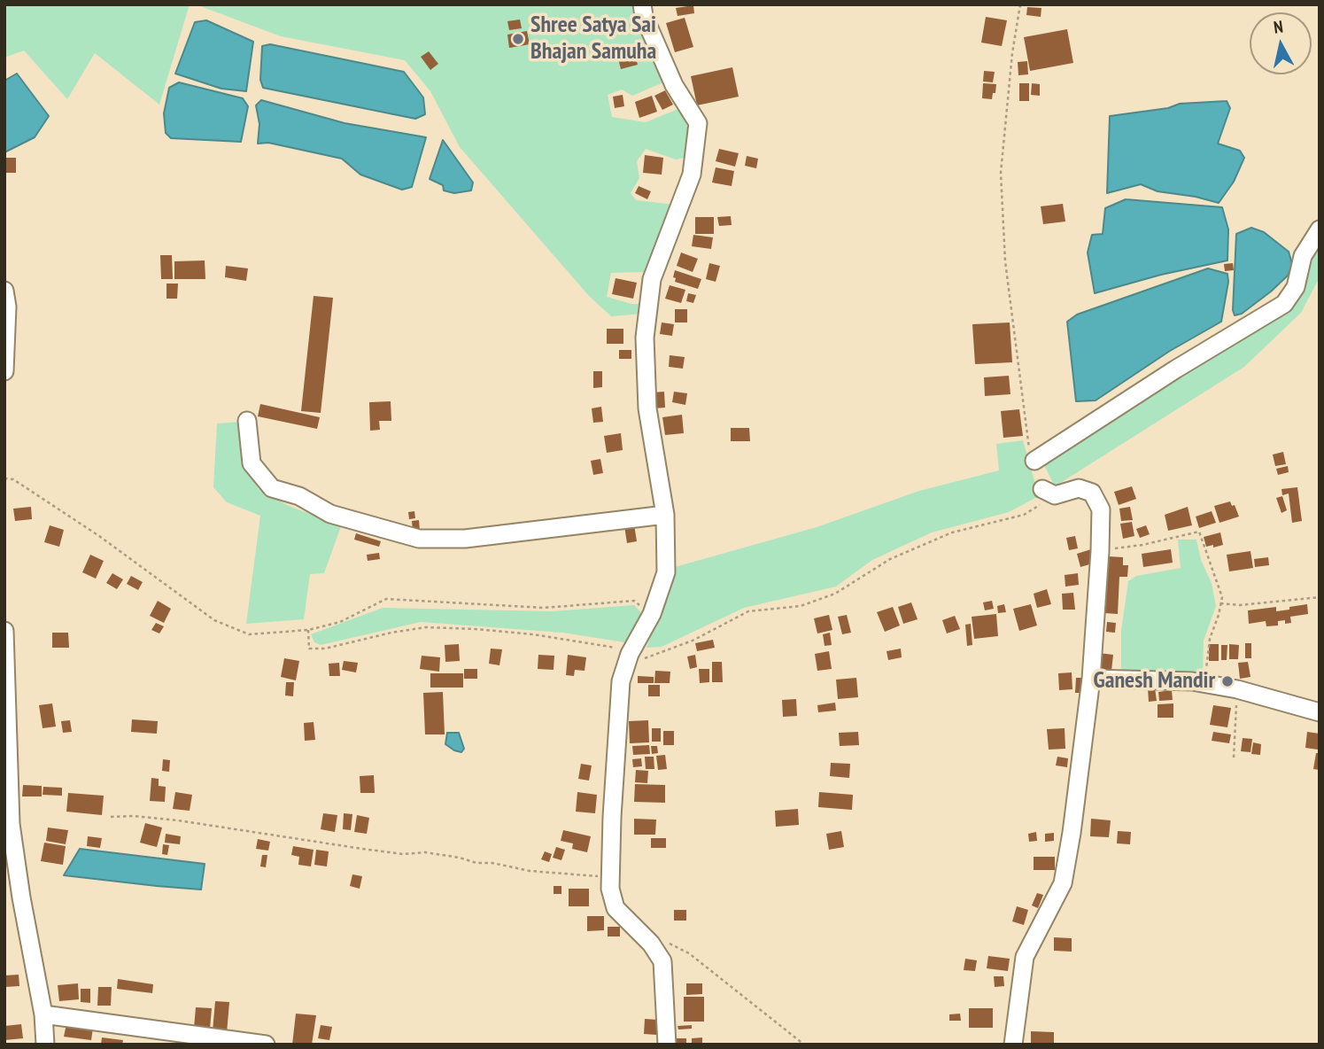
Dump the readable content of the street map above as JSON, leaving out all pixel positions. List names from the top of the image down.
{
  "places": ["Shree Satya Sai Bhajan Samuha", "Ganesh Mandir"],
  "north": "top"
}
